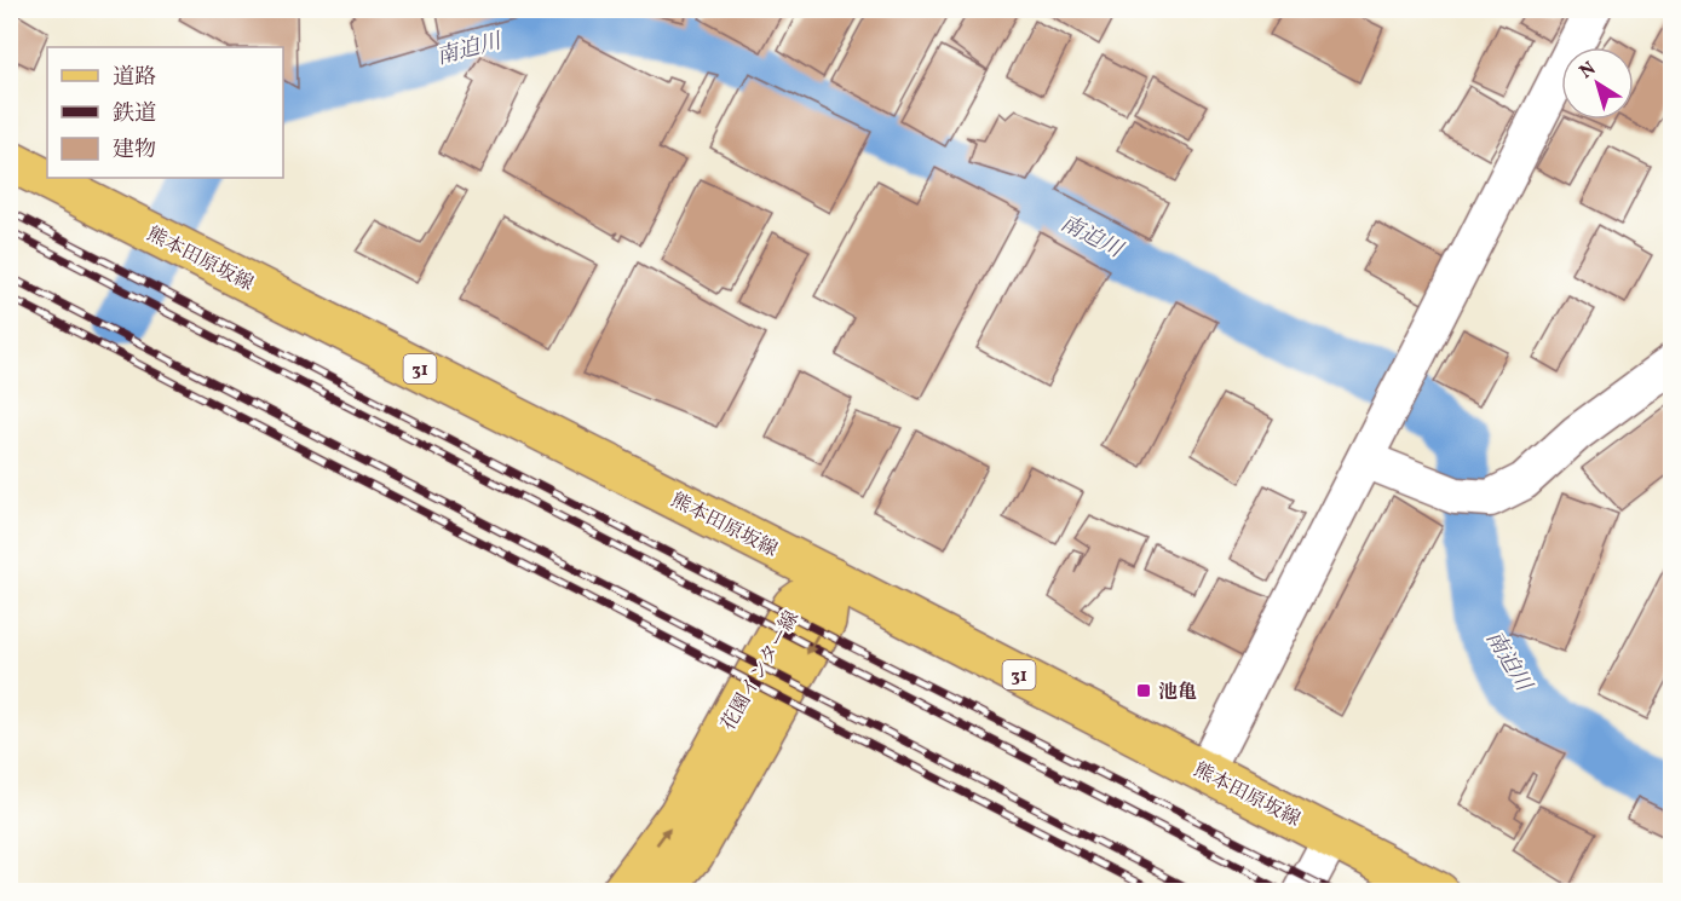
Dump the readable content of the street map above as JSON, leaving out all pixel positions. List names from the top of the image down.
{
  "streets": {
    "main road": ["熊本田原坂線", "31", "花園インター線"]
  },
  "crossings": [
    ["熊本田原坂線", "花園インター線"]
  ],
  "water": ["南迫川"],
  "places": {
    "transit": ["池亀"]
  },
  "legend": ["道路", "鉄道", "建物"],
  "north": "top left"
}
